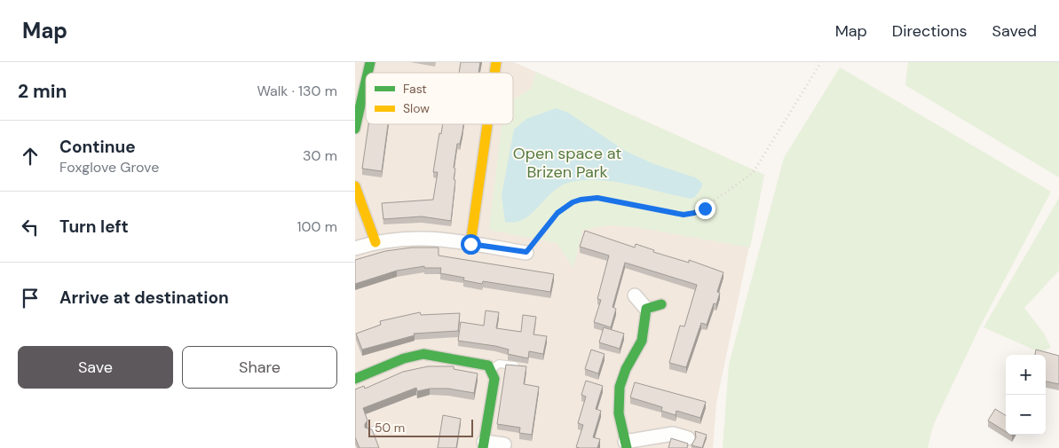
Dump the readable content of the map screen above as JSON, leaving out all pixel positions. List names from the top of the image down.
{
  "parks": ["Open space at Brizen Park"],
  "legend": ["Fast", "Slow"],
  "scale_bar": "50 m",
  "page": {
    "header": "Map",
    "nav": ["Map", "Directions", "Saved"],
    "heading": ["2 min", "Walk · 130 m"],
    "list": [
      ["Continue", "Foxglove Grove", "30 m"],
      ["Turn left", "100 m"],
      "Arrive at destination"
    ],
    "buttons": ["Save", "Share"],
    "map_buttons": ["+", "−"],
    "scale": "50 m"
  }
}
